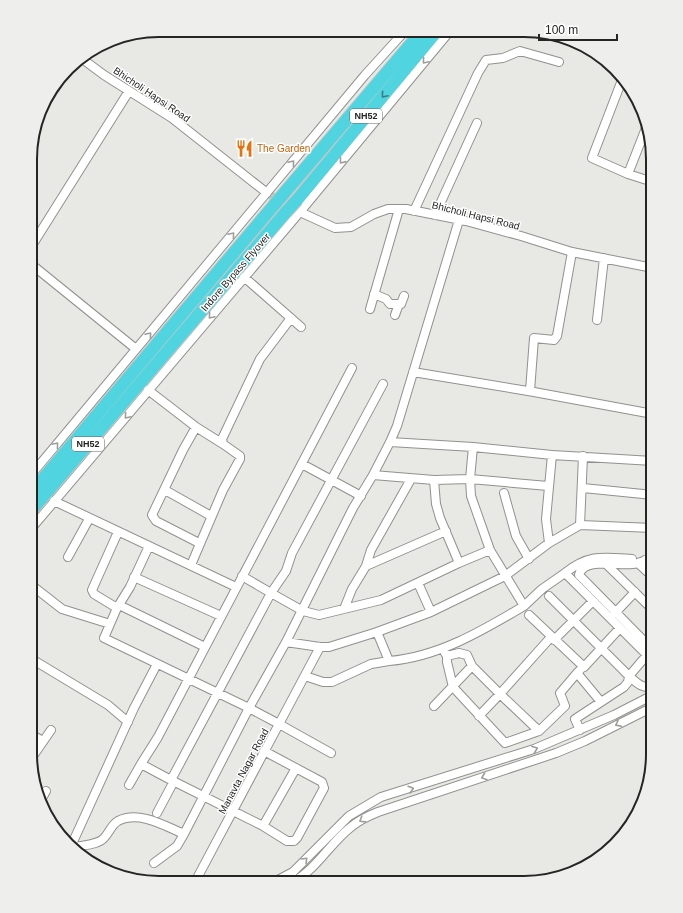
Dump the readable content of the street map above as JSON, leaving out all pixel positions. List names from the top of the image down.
{
  "streets": {
    "highway": ["NH52", "Indore Bypass Flyover"],
    "street": ["Bhicholi Hapsi Road", "Manavta Nagar Road"]
  },
  "places": {
    "restaurant": ["The Garden"]
  },
  "scale_bar": "100 m"
}
